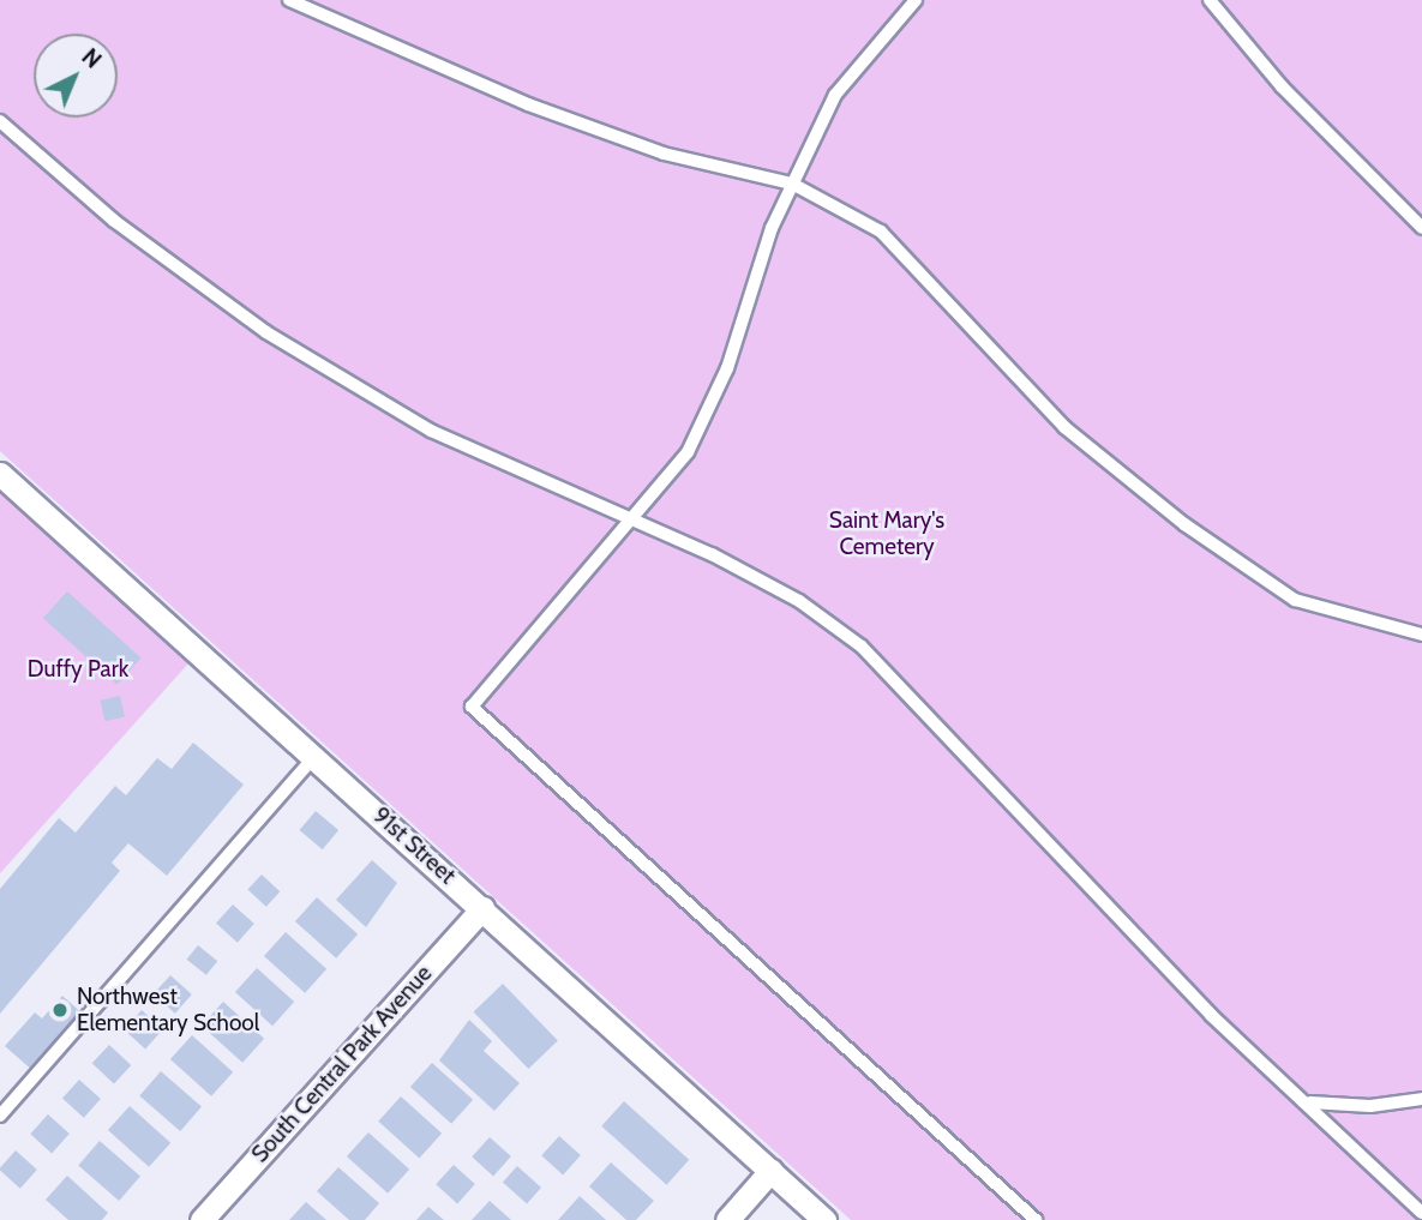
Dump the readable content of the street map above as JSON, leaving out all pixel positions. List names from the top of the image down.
{
  "streets": {
    "street": ["91st Street", "South Central Park Avenue"]
  },
  "crossings": [
    ["91st Street", "South Central Park Avenue"]
  ],
  "parks": ["Saint Mary's Cemetery", "Duffy Park"],
  "places": ["Northwest Elementary School"],
  "north": "top right"
}
